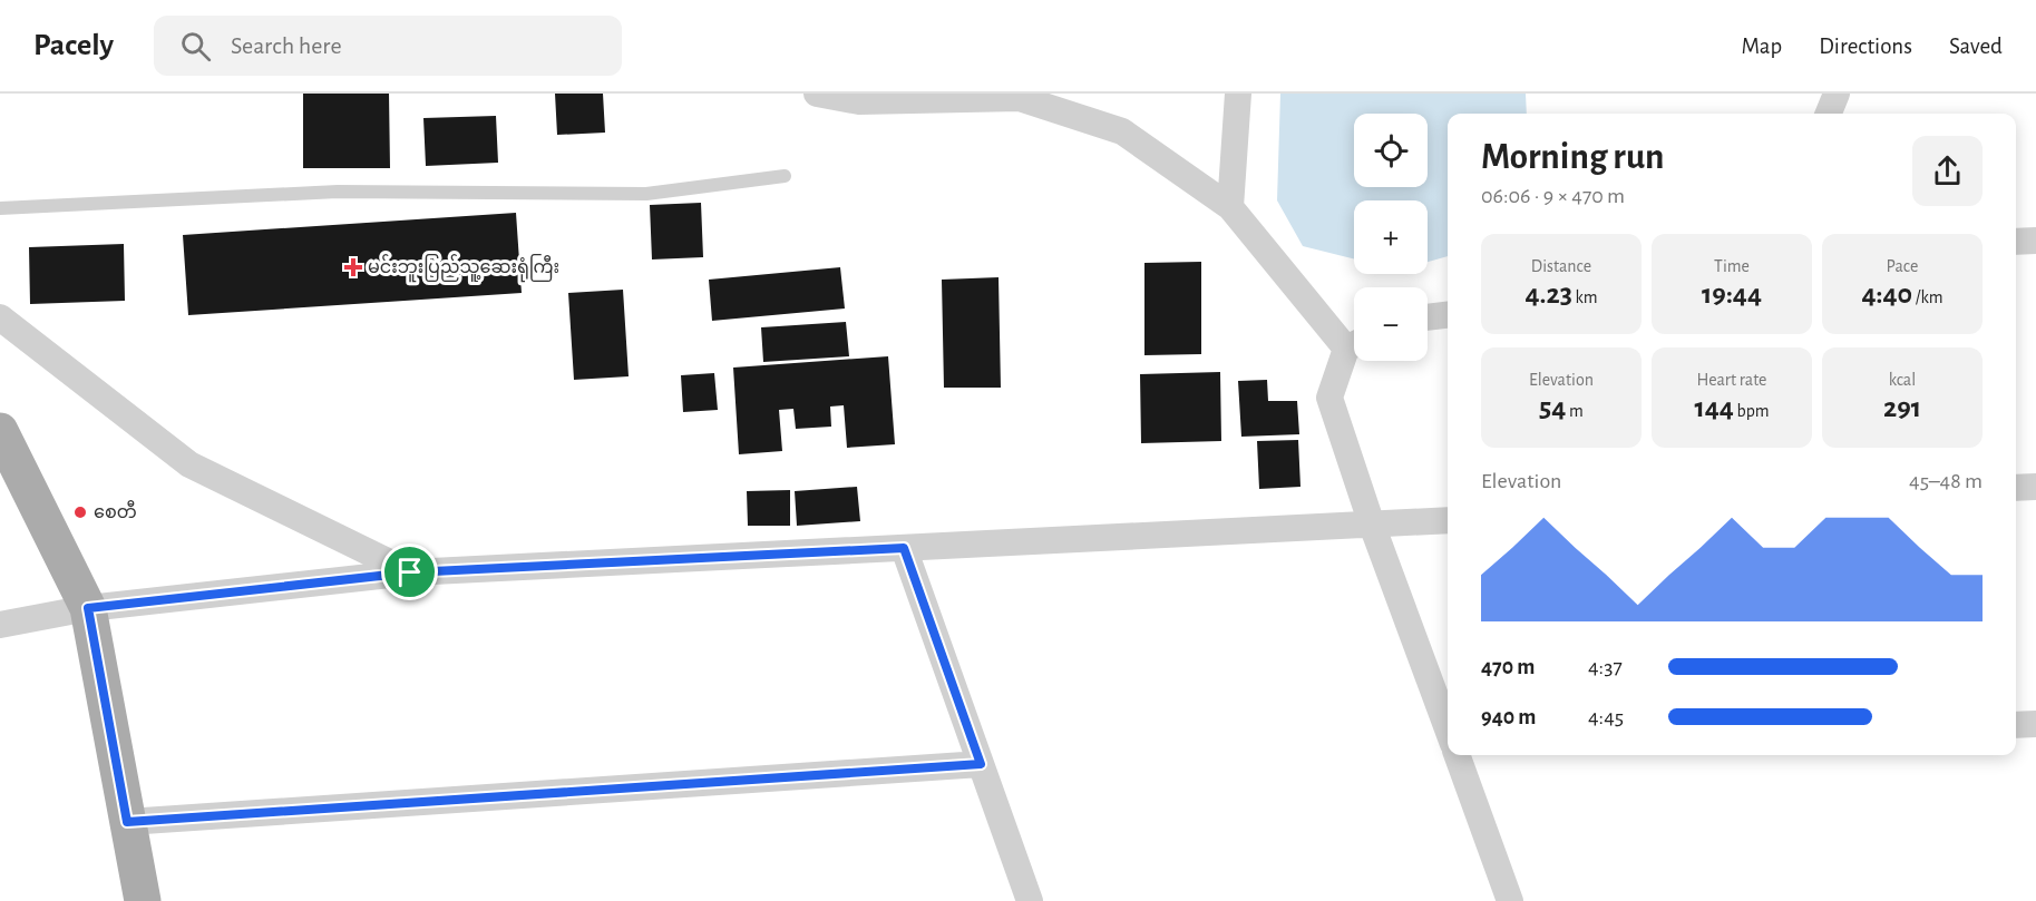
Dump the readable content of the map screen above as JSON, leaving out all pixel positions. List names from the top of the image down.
{
  "places": {
    "health": ["မင်းဘူးပြည်သူ့ဆေးရုံကြီး"],
    "other": ["စေတီ"]
  },
  "page": {
    "header": "Pacely",
    "search": "Search here",
    "nav": ["Map", "Directions", "Saved"],
    "map_buttons": ["+", "−"],
    "heading": ["Morning run", "06:06 · 9 × 470 m"],
    "stats": [
      ["Distance", "4.23 km"],
      ["Time", "19:44"],
      ["Pace", "4:40 /km"],
      ["Elevation", "54 m"],
      ["Heart rate", "144 bpm"],
      ["kcal", "291"]
    ],
    "chart": ["Elevation", "45–48 m"],
    "list": [
      {
        "name": "470 m",
        "note": "4:37"
      },
      {
        "name": "940 m",
        "note": "4:45"
      }
    ]
  }
}
